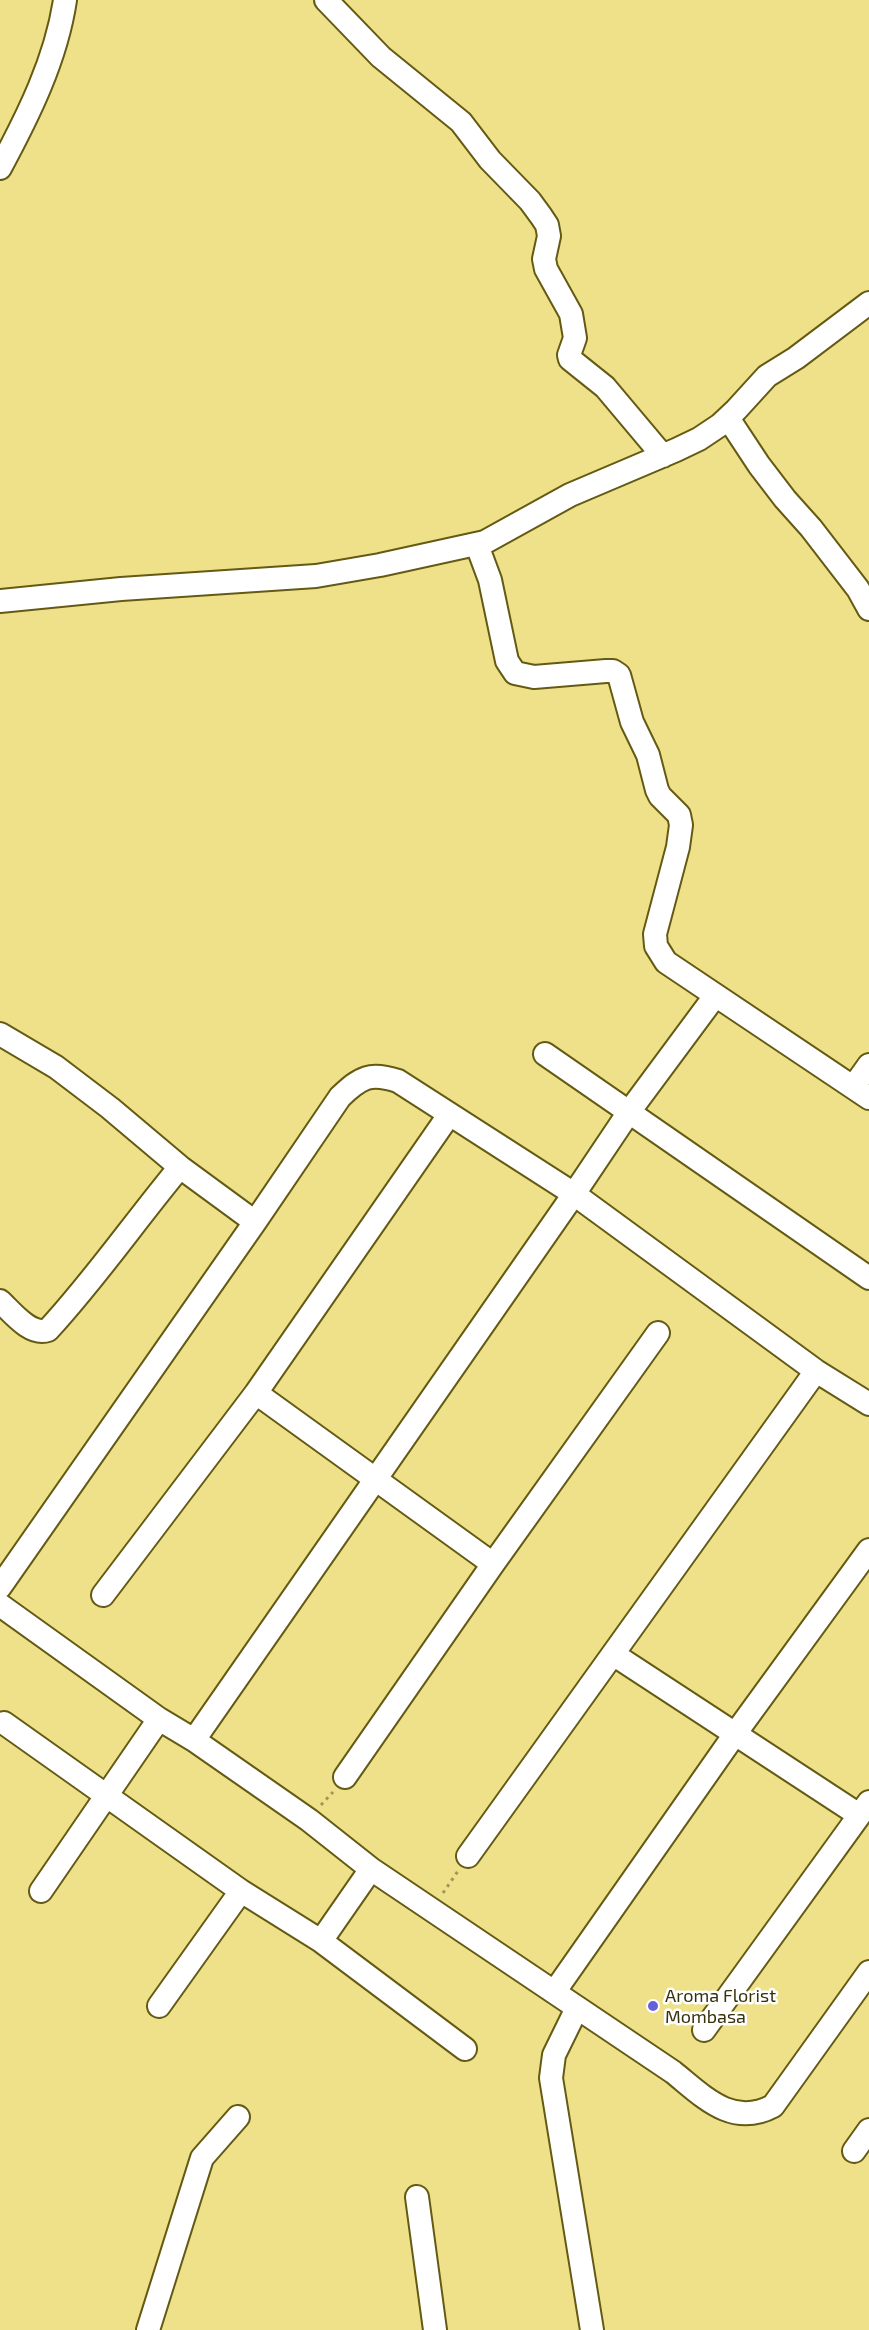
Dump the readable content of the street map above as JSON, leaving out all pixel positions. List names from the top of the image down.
{
  "places": ["Aroma Florist Mombasa"]
}
